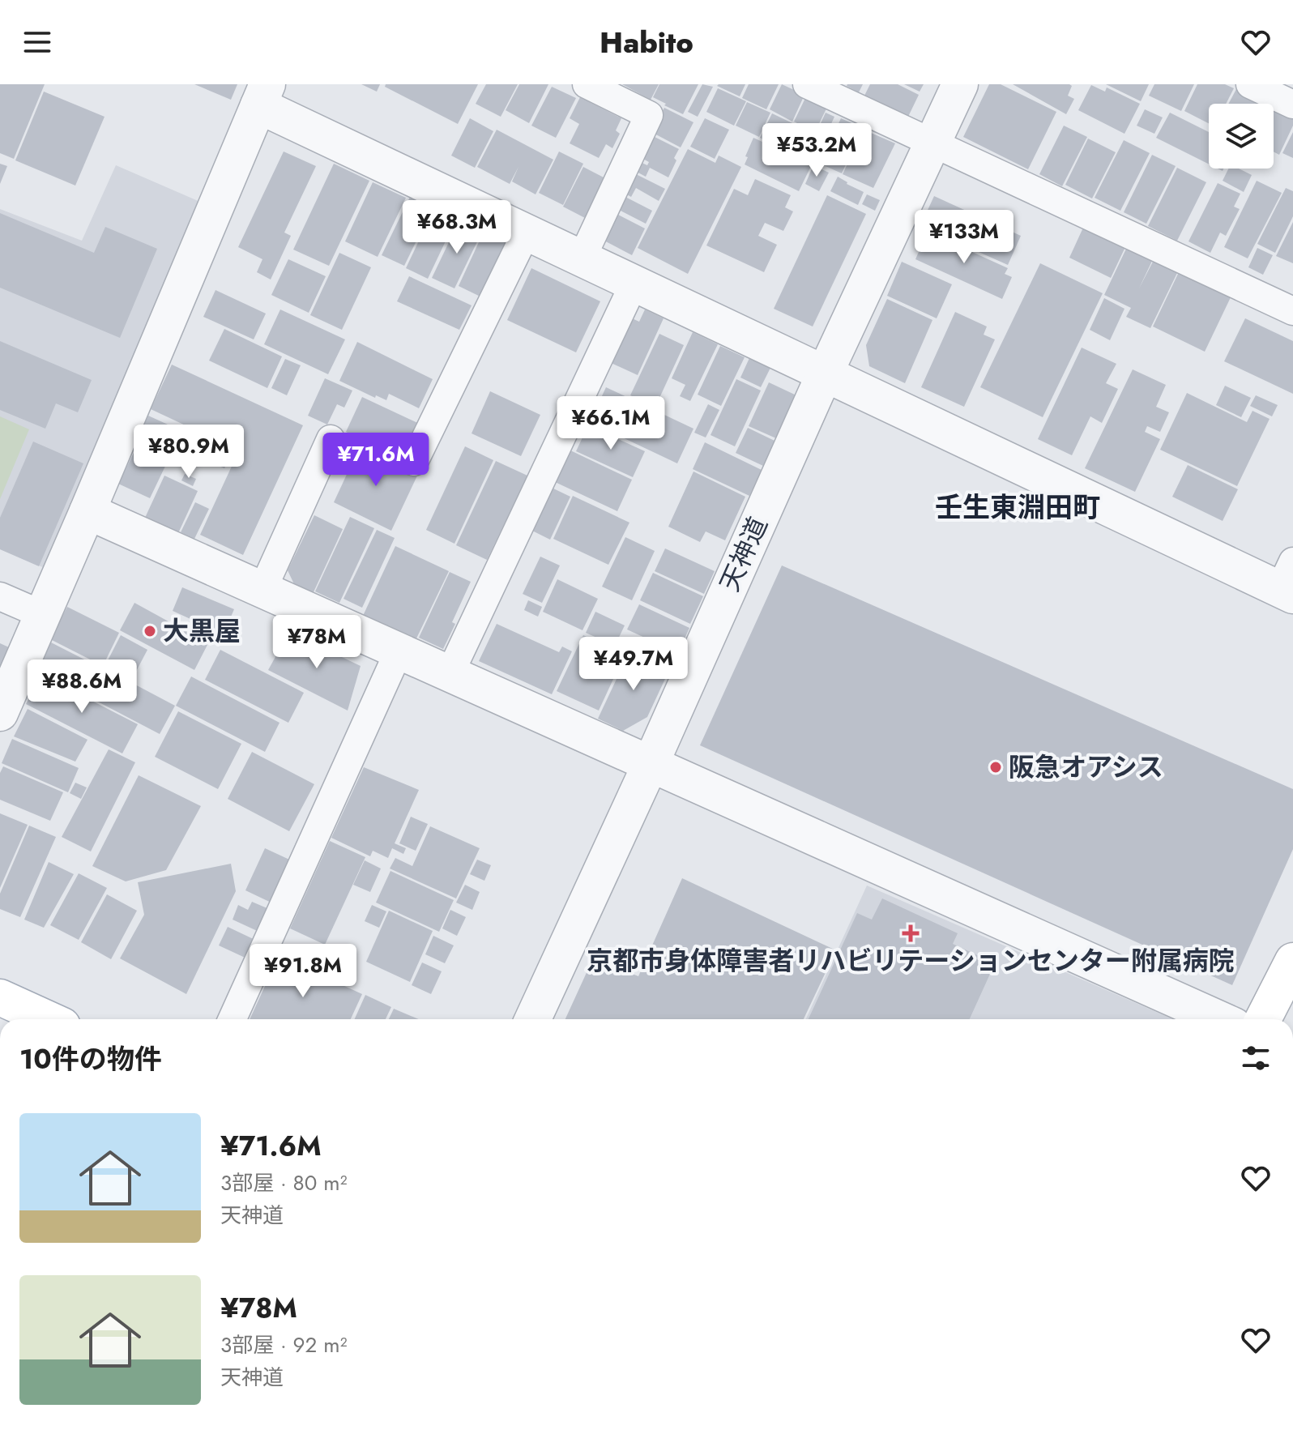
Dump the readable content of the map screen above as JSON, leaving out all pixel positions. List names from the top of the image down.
{
  "streets": {
    "street": ["天神道"]
  },
  "districts": ["壬生東淵田町"],
  "places": {
    "other": ["大黒屋", "阪急オアシス"],
    "health": ["京都市身体障害者リハビリテーションセンター附属病院"]
  },
  "page": {
    "header": "Habito",
    "price": [
      "¥53.2M",
      "¥68.3M",
      "¥133M",
      "¥66.1M",
      "¥80.9M",
      "¥71.6M",
      "¥78M",
      "¥49.7M",
      "¥88.6M",
      "¥91.8M"
    ],
    "heading": "10件の物件",
    "list": [
      {
        "name": "¥71.6M",
        "note": "3部屋 · 80 m² · 天神道"
      },
      {
        "name": "¥78M",
        "note": "3部屋 · 92 m² · 天神道"
      }
    ]
  }
}
